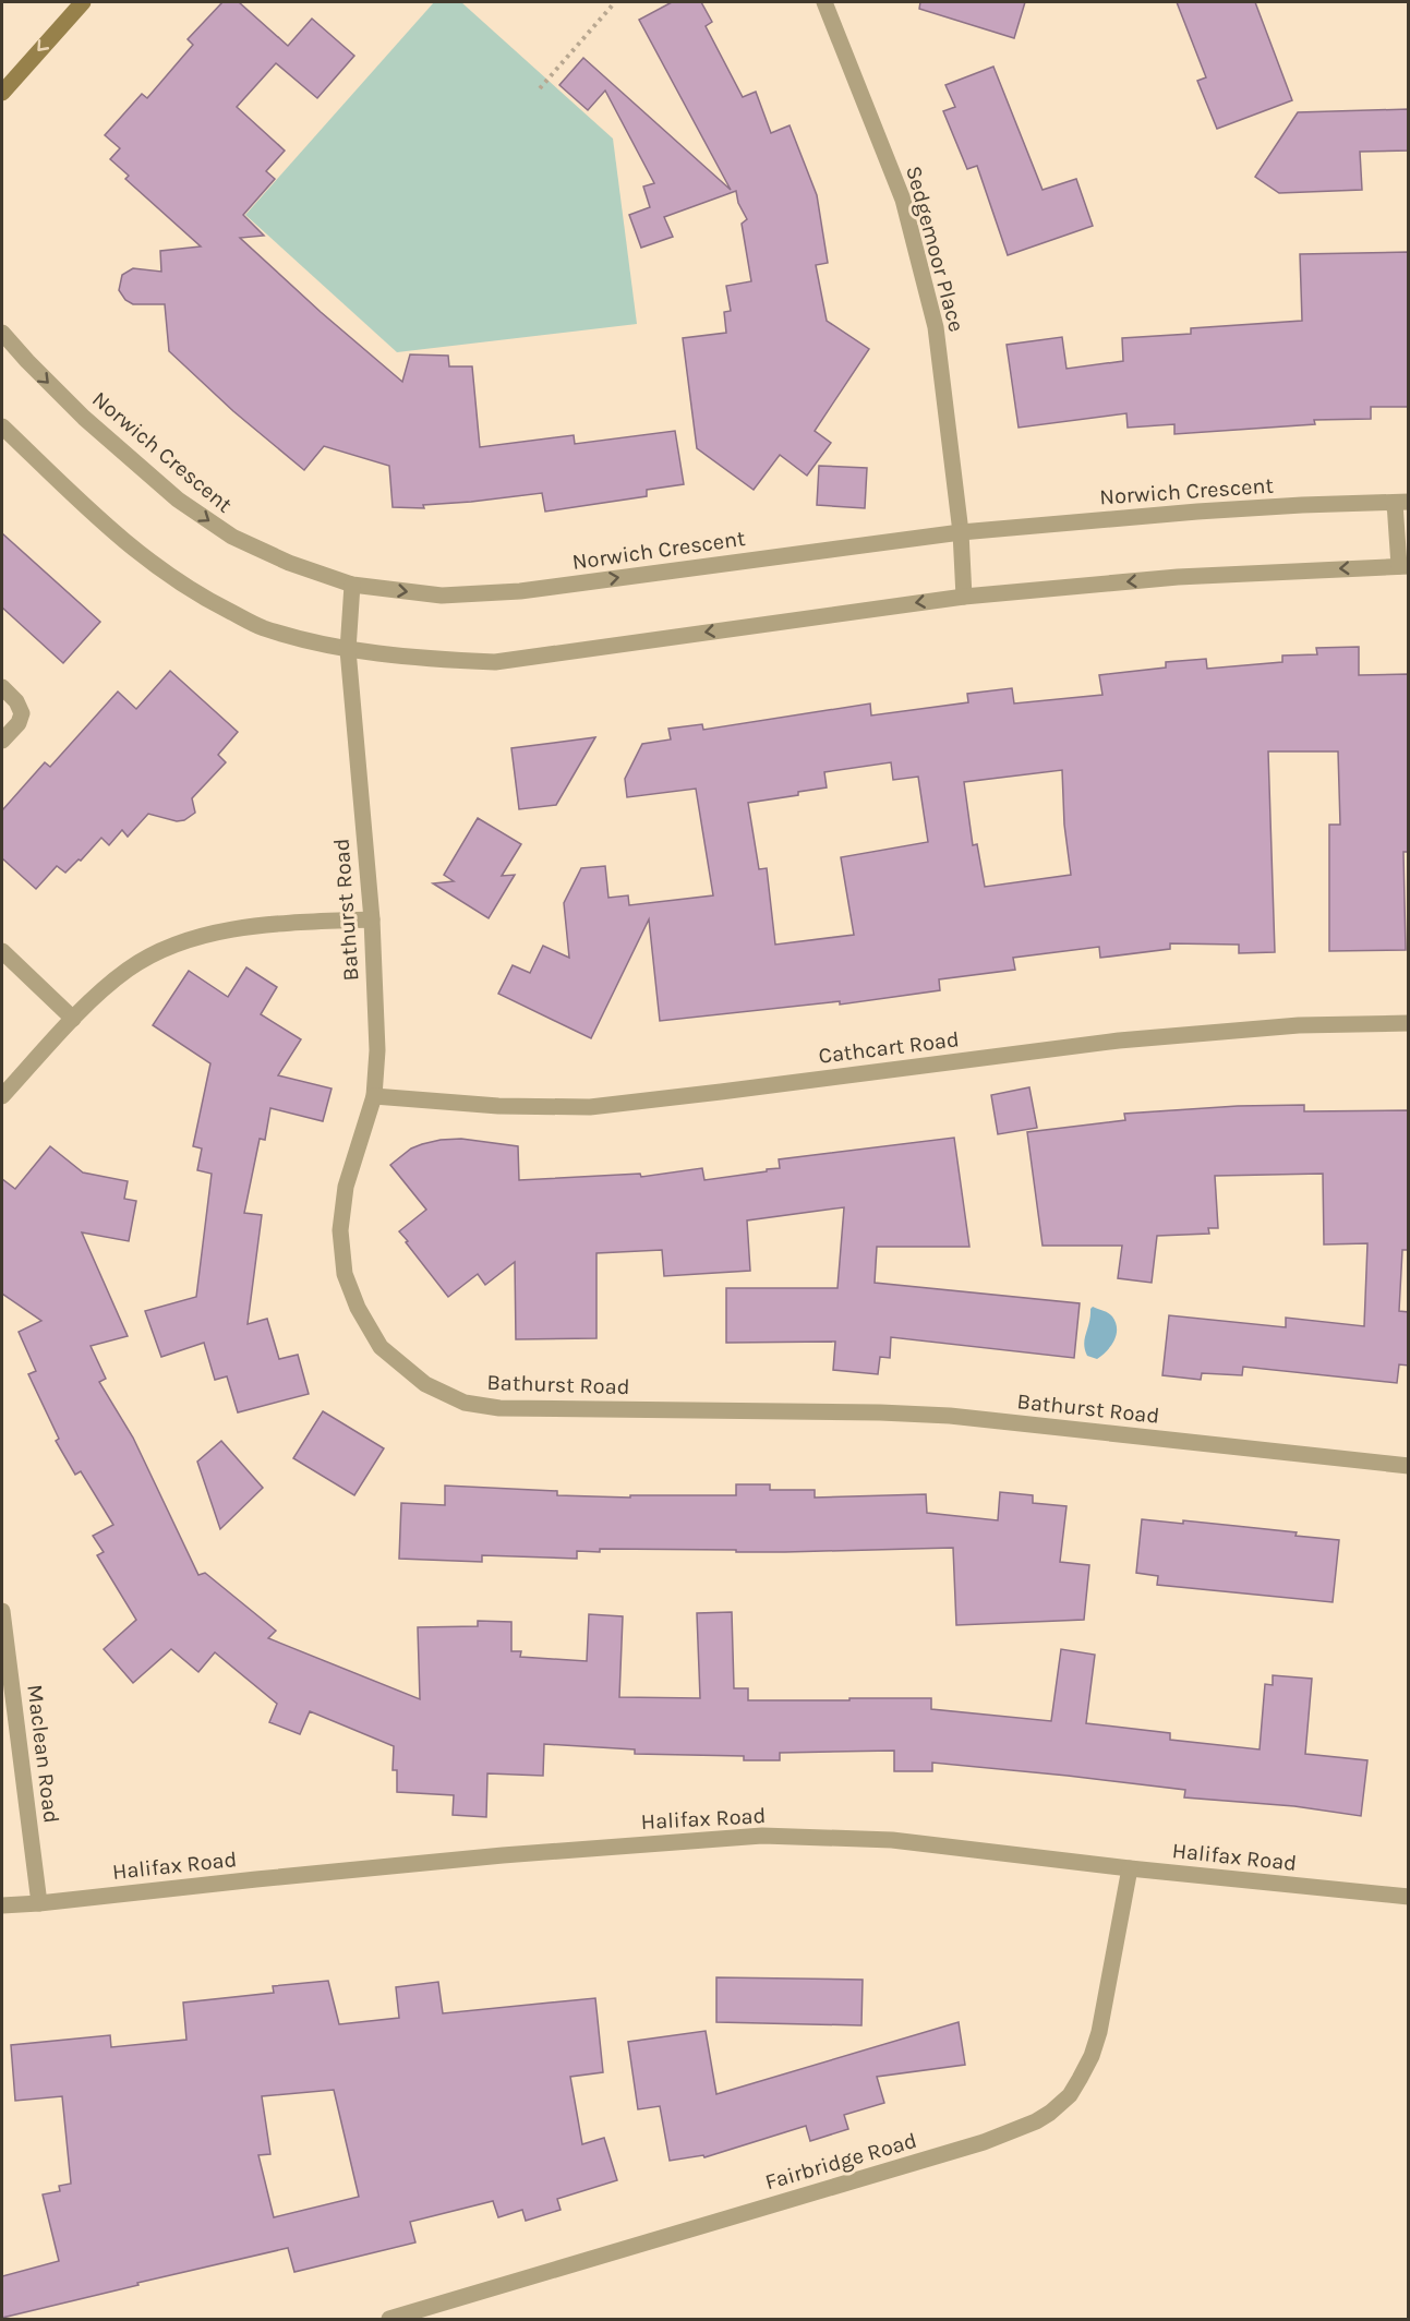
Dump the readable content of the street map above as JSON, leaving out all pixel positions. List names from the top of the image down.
{
  "streets": {
    "street": [
      "Sedgemoor Place",
      "Norwich Crescent",
      "Bathurst Road",
      "Cathcart Road",
      "Maclean Road",
      "Halifax Road",
      "Fairbridge Road"
    ]
  },
  "crossings": [
    ["Sedgemoor Place", "Norwich Crescent"],
    ["Norwich Crescent", "Bathurst Road"],
    ["Bathurst Road", "Cathcart Road"],
    ["Maclean Road", "Halifax Road"],
    ["Halifax Road", "Fairbridge Road"]
  ]
}
